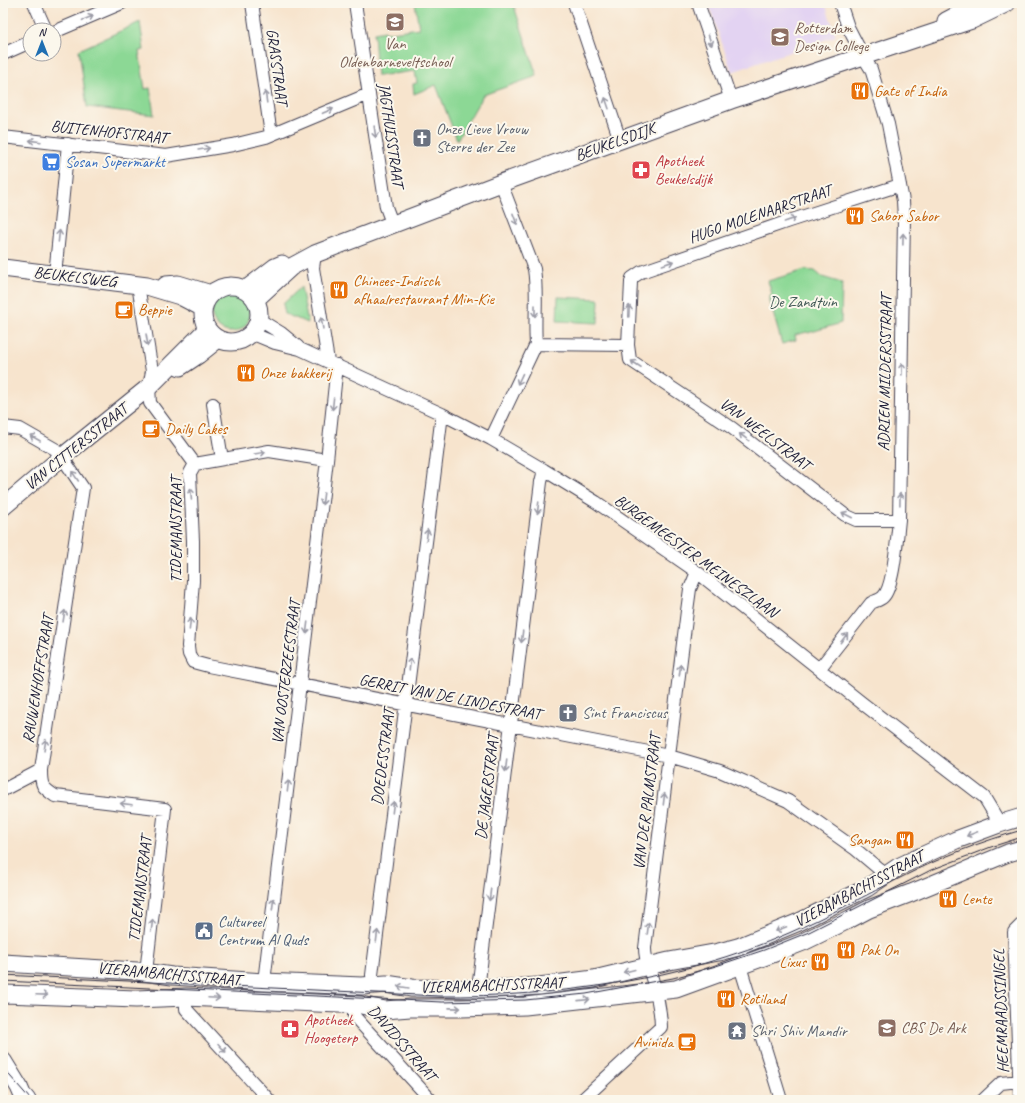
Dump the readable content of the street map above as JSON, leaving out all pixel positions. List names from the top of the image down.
{
  "streets": {
    "street": [
      "GRASSTRAAT",
      "BUITENHOFSTRAAT",
      "JAGTHUISSTRAAT",
      "BEUKELSDIJK",
      "HUGO MOLENAARSTRAAT",
      "BEUKELSWEG",
      "ADRIEN MILDERSSTRAAT",
      "VAN WEELSTRAAT",
      "VAN CITTERSSTRAAT",
      "TIDEMANSTRAAT",
      "BURGEMEESTER MEINESZLAAN",
      "VAN OOSTERZEESTRAAT",
      "RAUWENHOFFSTRAAT",
      "GERRIT VAN DE LINDESTRAAT",
      "DOEDESSTRAAT",
      "DE JAGERSTRAAT",
      "VAN DER PALMSTRAAT",
      "VIERAMBACHTSSTRAAT",
      "HEEMRAADSSINGEL",
      "DAVIDSSTRAAT"
    ]
  },
  "crossings": [
    ["GRASSTRAAT", "BUITENHOFSTRAAT"],
    ["BUITENHOFSTRAAT", "JAGTHUISSTRAAT"],
    ["JAGTHUISSTRAAT", "BEUKELSDIJK"],
    ["BEUKELSDIJK", "BEUKELSWEG"],
    ["BEUKELSDIJK", "ADRIEN MILDERSSTRAAT"],
    ["BEUKELSDIJK", "VAN CITTERSSTRAAT"],
    ["BEUKELSDIJK", "BURGEMEESTER MEINESZLAAN"],
    ["BEUKELSDIJK", "VAN OOSTERZEESTRAAT"],
    ["HUGO MOLENAARSTRAAT", "ADRIEN MILDERSSTRAAT"],
    ["HUGO MOLENAARSTRAAT", "VAN WEELSTRAAT"],
    ["BEUKELSWEG", "VAN CITTERSSTRAAT"],
    ["BEUKELSWEG", "TIDEMANSTRAAT"],
    ["BEUKELSWEG", "BURGEMEESTER MEINESZLAAN"],
    ["ADRIEN MILDERSSTRAAT", "VAN WEELSTRAAT"],
    ["ADRIEN MILDERSSTRAAT", "BURGEMEESTER MEINESZLAAN"],
    ["VAN CITTERSSTRAAT", "TIDEMANSTRAAT"],
    ["VAN CITTERSSTRAAT", "BURGEMEESTER MEINESZLAAN"],
    ["VAN CITTERSSTRAAT", "RAUWENHOFFSTRAAT"],
    ["TIDEMANSTRAAT", "RAUWENHOFFSTRAAT"],
    ["TIDEMANSTRAAT", "GERRIT VAN DE LINDESTRAAT"],
    ["TIDEMANSTRAAT", "VIERAMBACHTSSTRAAT"],
    ["BURGEMEESTER MEINESZLAAN", "VAN OOSTERZEESTRAAT"],
    ["BURGEMEESTER MEINESZLAAN", "DOEDESSTRAAT"],
    ["BURGEMEESTER MEINESZLAAN", "DE JAGERSTRAAT"],
    ["BURGEMEESTER MEINESZLAAN", "VAN DER PALMSTRAAT"],
    ["BURGEMEESTER MEINESZLAAN", "VIERAMBACHTSSTRAAT"],
    ["VAN OOSTERZEESTRAAT", "GERRIT VAN DE LINDESTRAAT"],
    ["VAN OOSTERZEESTRAAT", "VIERAMBACHTSSTRAAT"],
    ["GERRIT VAN DE LINDESTRAAT", "DOEDESSTRAAT"],
    ["GERRIT VAN DE LINDESTRAAT", "DE JAGERSTRAAT"],
    ["GERRIT VAN DE LINDESTRAAT", "VAN DER PALMSTRAAT"],
    ["GERRIT VAN DE LINDESTRAAT", "VIERAMBACHTSSTRAAT"],
    ["DOEDESSTRAAT", "VIERAMBACHTSSTRAAT"],
    ["DE JAGERSTRAAT", "VIERAMBACHTSSTRAAT"],
    ["VAN DER PALMSTRAAT", "VIERAMBACHTSSTRAAT"],
    ["VIERAMBACHTSSTRAAT", "DAVIDSSTRAAT"]
  ],
  "one_way": [
    "GRASSTRAAT",
    "JAGTHUISSTRAAT",
    "HUGO MOLENAARSTRAAT",
    "ADRIEN MILDERSSTRAAT",
    "VAN WEELSTRAAT",
    "DOEDESSTRAAT",
    "DE JAGERSTRAAT",
    "VAN DER PALMSTRAAT"
  ],
  "parks": ["De Zandtuin"],
  "places": {
    "school or university": ["Van Oldenbarneveltschool", "Rotterdam Design College", "CBS De Ark"],
    "restaurant": [
      "Gate of India",
      "Sabor Sabor",
      "Chinees-Indisch afhaalrestaurant Min-Kie",
      "Onze bakkerij",
      "Sangam",
      "Lente",
      "Pak On",
      "Lixus",
      "Rotiland"
    ],
    "church": ["Onze Lieve Vrouw Sterre der Zee", "Sint Franciscus"],
    "supermarket": ["Sosan Supermarkt"],
    "pharmacy": ["Apotheek Beukelsdijk", "Apotheek Hoogeterp"],
    "cafe": ["Beppie", "Daily Cakes", "Avinida"],
    "public building": ["Cultureel Centrum Al Quds"],
    "temple": ["Shri Shiv Mandir"]
  },
  "north": "top"
}
